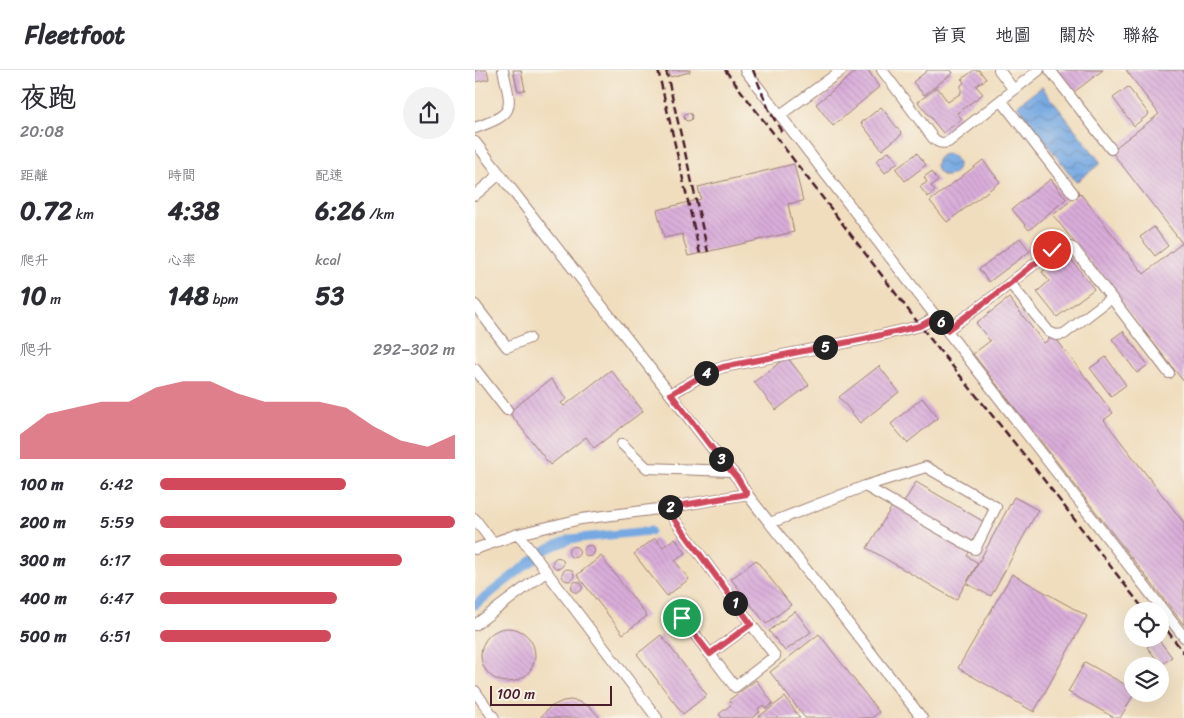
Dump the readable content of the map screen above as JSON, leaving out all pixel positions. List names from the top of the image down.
{
  "scale_bar": "100 m",
  "page": {
    "header": "Fleetfoot",
    "nav": [
      "首頁",
      "地圖",
      "關於",
      "聯絡"
    ],
    "heading": ["夜跑", "20:08"],
    "stats": [
      ["距離", "0.72 km"],
      ["時間", "4:38"],
      ["配速", "6:26 /km"],
      ["爬升", "10 m"],
      ["心率", "148 bpm"],
      ["kcal", "53"]
    ],
    "pins": [
      "6",
      "5",
      "4",
      "3",
      "2",
      "1"
    ],
    "chart": ["爬升", "292–302 m"],
    "list": [
      {
        "name": "100 m",
        "note": "6:42"
      },
      {
        "name": "200 m",
        "note": "5:59"
      },
      {
        "name": "300 m",
        "note": "6:17"
      },
      {
        "name": "400 m",
        "note": "6:47"
      },
      {
        "name": "500 m",
        "note": "6:51"
      }
    ],
    "scale": "100 m"
  }
}
